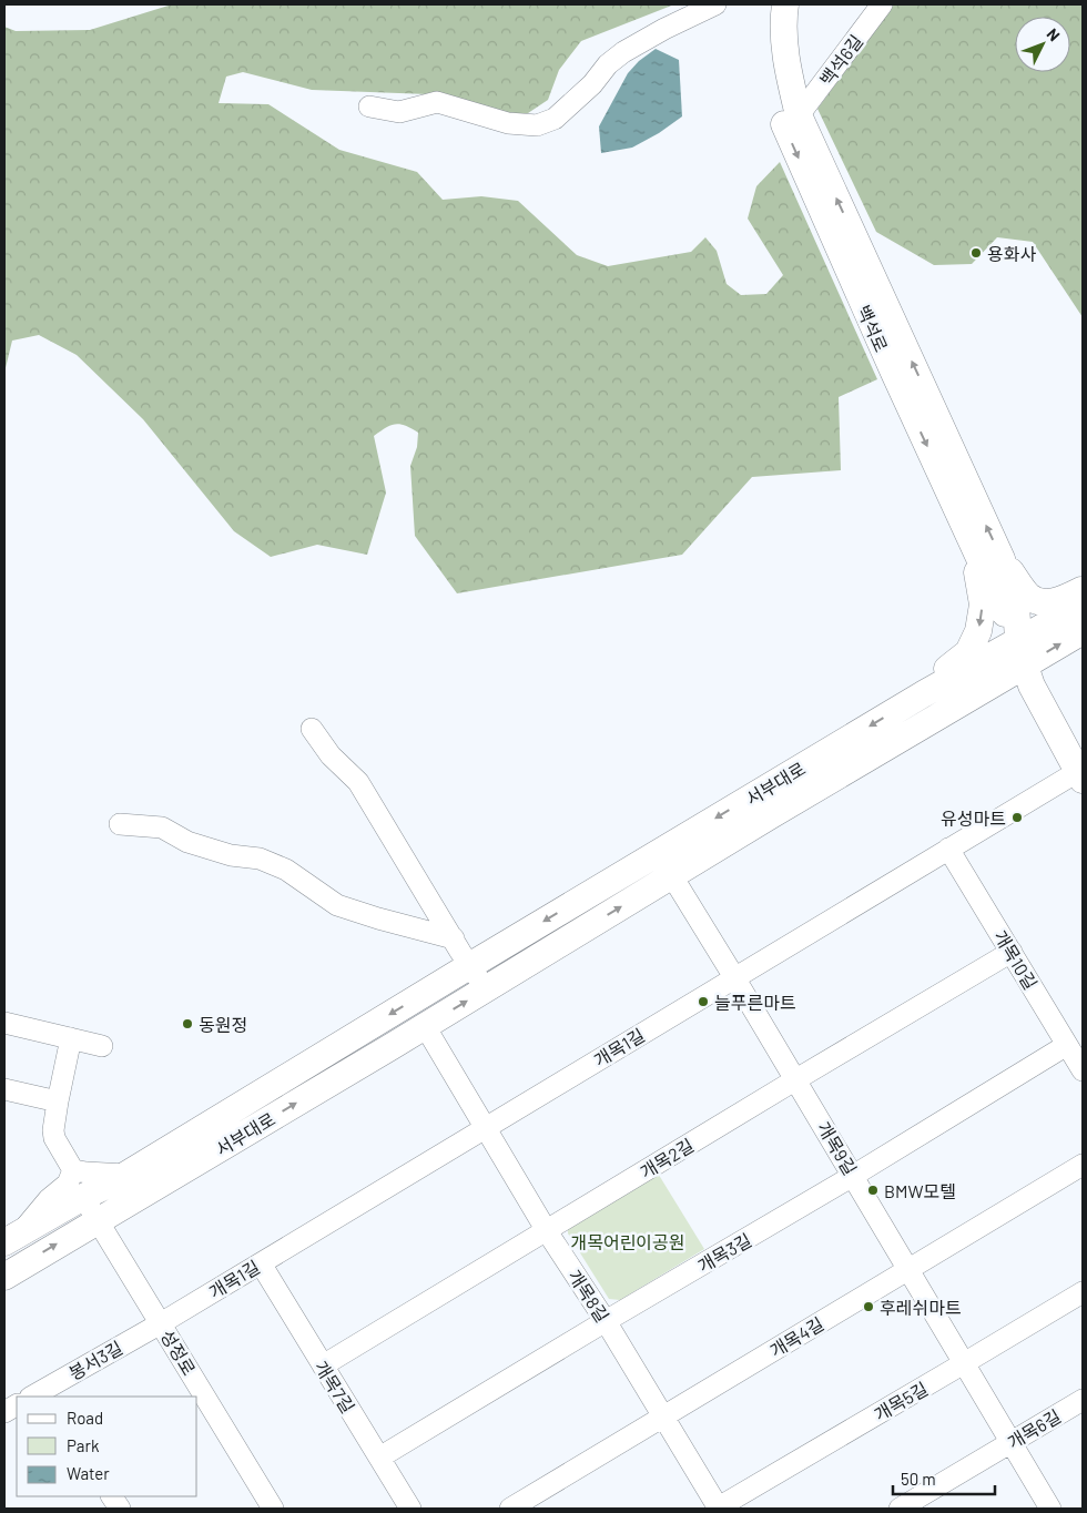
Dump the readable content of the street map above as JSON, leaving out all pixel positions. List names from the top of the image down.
{
  "streets": {
    "main road": ["백석로", "서부대로"],
    "street": [
      "백석6길",
      "개목10길",
      "개목1길",
      "개목9길",
      "개목2길",
      "개목3길",
      "개목8길",
      "개목4길",
      "성정로",
      "봉서3길",
      "개목7길",
      "개목5길",
      "개목6길"
    ]
  },
  "crossings": [
    ["백석6길", "백석로"],
    ["백석로", "서부대로"],
    ["백석로", "개목1길"],
    ["서부대로", "개목9길"],
    ["서부대로", "개목8길"],
    ["서부대로", "성정로"],
    ["개목10길", "개목1길"],
    ["개목10길", "개목2길"],
    ["개목10길", "개목3길"],
    ["개목1길", "개목9길"],
    ["개목1길", "개목8길"],
    ["개목1길", "성정로"],
    ["개목1길", "봉서3길"],
    ["개목1길", "개목7길"],
    ["개목9길", "개목2길"],
    ["개목9길", "개목3길"],
    ["개목9길", "개목4길"],
    ["개목9길", "개목5길"],
    ["개목9길", "개목6길"],
    ["개목2길", "개목8길"],
    ["개목2길", "개목7길"],
    ["개목3길", "개목8길"],
    ["개목3길", "개목7길"],
    ["개목8길", "개목4길"],
    ["개목8길", "개목5길"],
    ["성정로", "봉서3길"]
  ],
  "parks": ["개목어린이공원"],
  "places": [
    "용화사",
    "유성마트",
    "늘푸른마트",
    "동원정",
    "BMW모텔",
    "후레쉬마트"
  ],
  "legend": ["Road", "Park", "Water"],
  "scale_bar": "50 m",
  "north": "top right"
}
